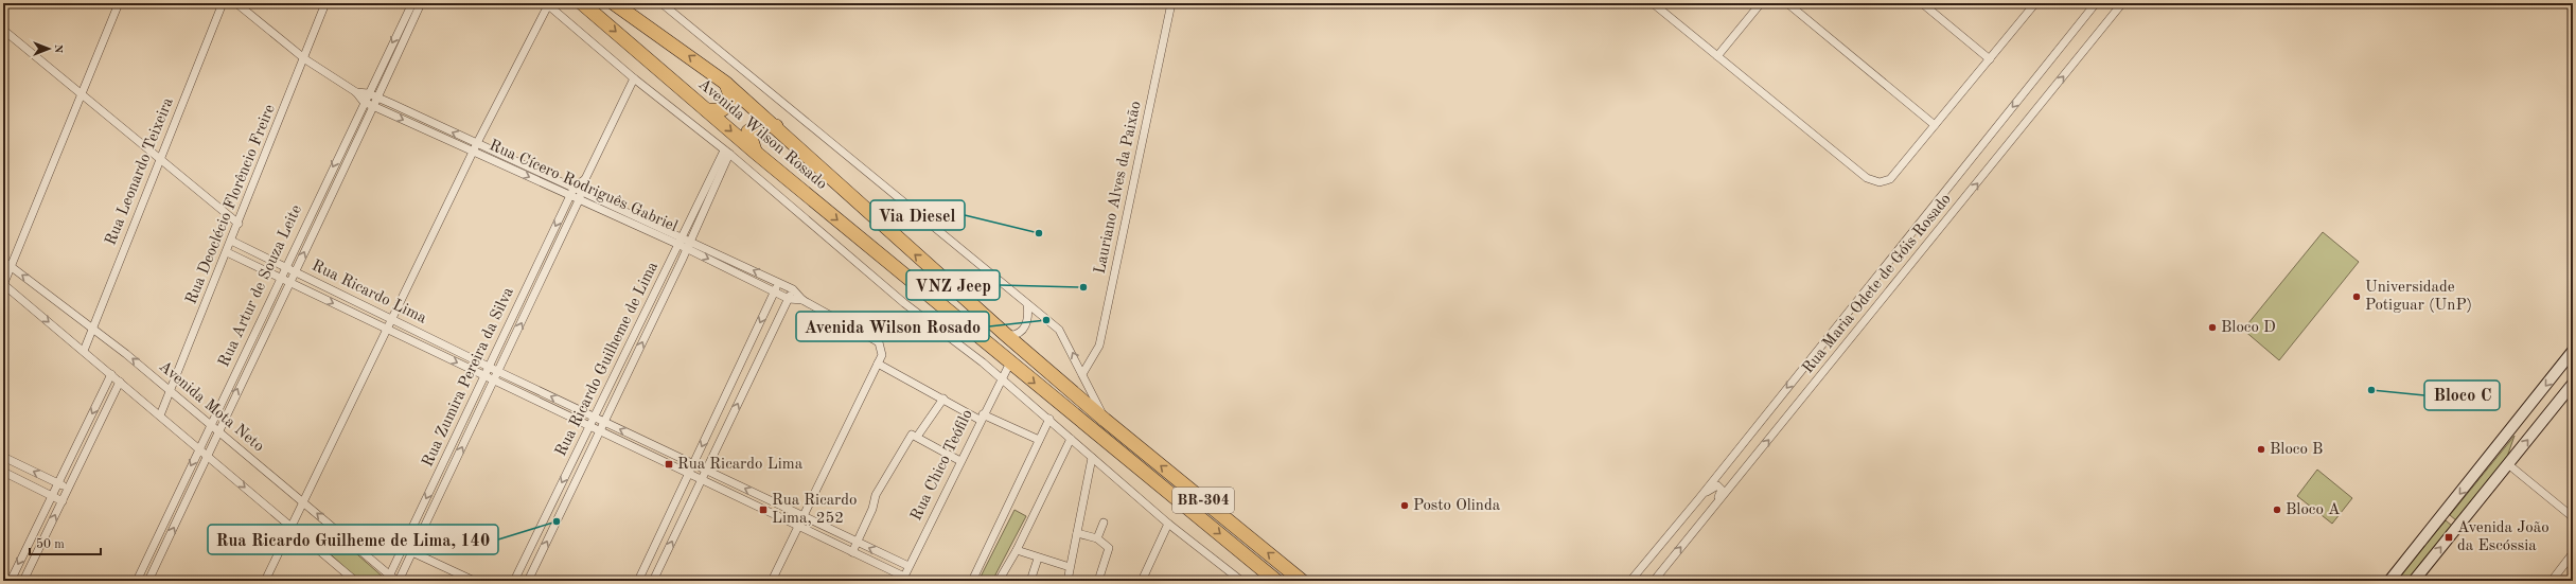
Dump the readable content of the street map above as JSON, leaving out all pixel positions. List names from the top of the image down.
{
  "streets": {
    "highway": ["Avenida Wilson Rosado", "BR-304"],
    "street": [
      "Rua Leonardo Teixeira",
      "Rua Cícero Rodriguês Gabriel",
      "Lauriano Alves da Paixão",
      "Rua Deoclécio Florêncio Freire",
      "Rua Maria Odete de Góis Rosado",
      "Rua Artur de Souza Leite",
      "Rua Ricardo Lima",
      "Rua Ricardo Guilheme de Lima",
      "Rua Zumira Pereira da Silva",
      "Avenida Mota Neto",
      "Rua Chico Teófilo"
    ]
  },
  "crossings": [
    ["Avenida Wilson Rosado", "Rua Chico Teófilo"],
    ["Rua Leonardo Teixeira", "Avenida Mota Neto"],
    ["Rua Cícero Rodriguês Gabriel", "Rua Deoclécio Florêncio Freire"],
    ["Rua Cícero Rodriguês Gabriel", "Rua Artur de Souza Leite"],
    ["Rua Cícero Rodriguês Gabriel", "Rua Ricardo Guilheme de Lima"],
    ["Rua Cícero Rodriguês Gabriel", "Rua Zumira Pereira da Silva"],
    ["Rua Deoclécio Florêncio Freire", "Rua Ricardo Lima"],
    ["Rua Deoclécio Florêncio Freire", "Avenida Mota Neto"],
    ["Rua Artur de Souza Leite", "Rua Ricardo Lima"],
    ["Rua Artur de Souza Leite", "Avenida Mota Neto"],
    ["Rua Ricardo Lima", "Rua Ricardo Guilheme de Lima"],
    ["Rua Ricardo Lima", "Rua Zumira Pereira da Silva"],
    ["Rua Ricardo Lima", "Rua Chico Teófilo"],
    ["Rua Zumira Pereira da Silva", "Avenida Mota Neto"]
  ],
  "places": {
    "other": [
      "Via Diesel",
      "VNZ Jeep",
      "Universidade Potiguar (UnP)",
      "Avenida Wilson Rosado",
      "Bloco D",
      "Bloco C",
      "Bloco B",
      "Posto Olinda",
      "Bloco A",
      "Rua Ricardo Guilheme de Lima, 140"
    ],
    "transit": ["Rua Ricardo Lima", "Rua Ricardo Lima, 252", "Avenida João da Escóssia"]
  },
  "scale_bar": "50 m",
  "north": "right"
}
